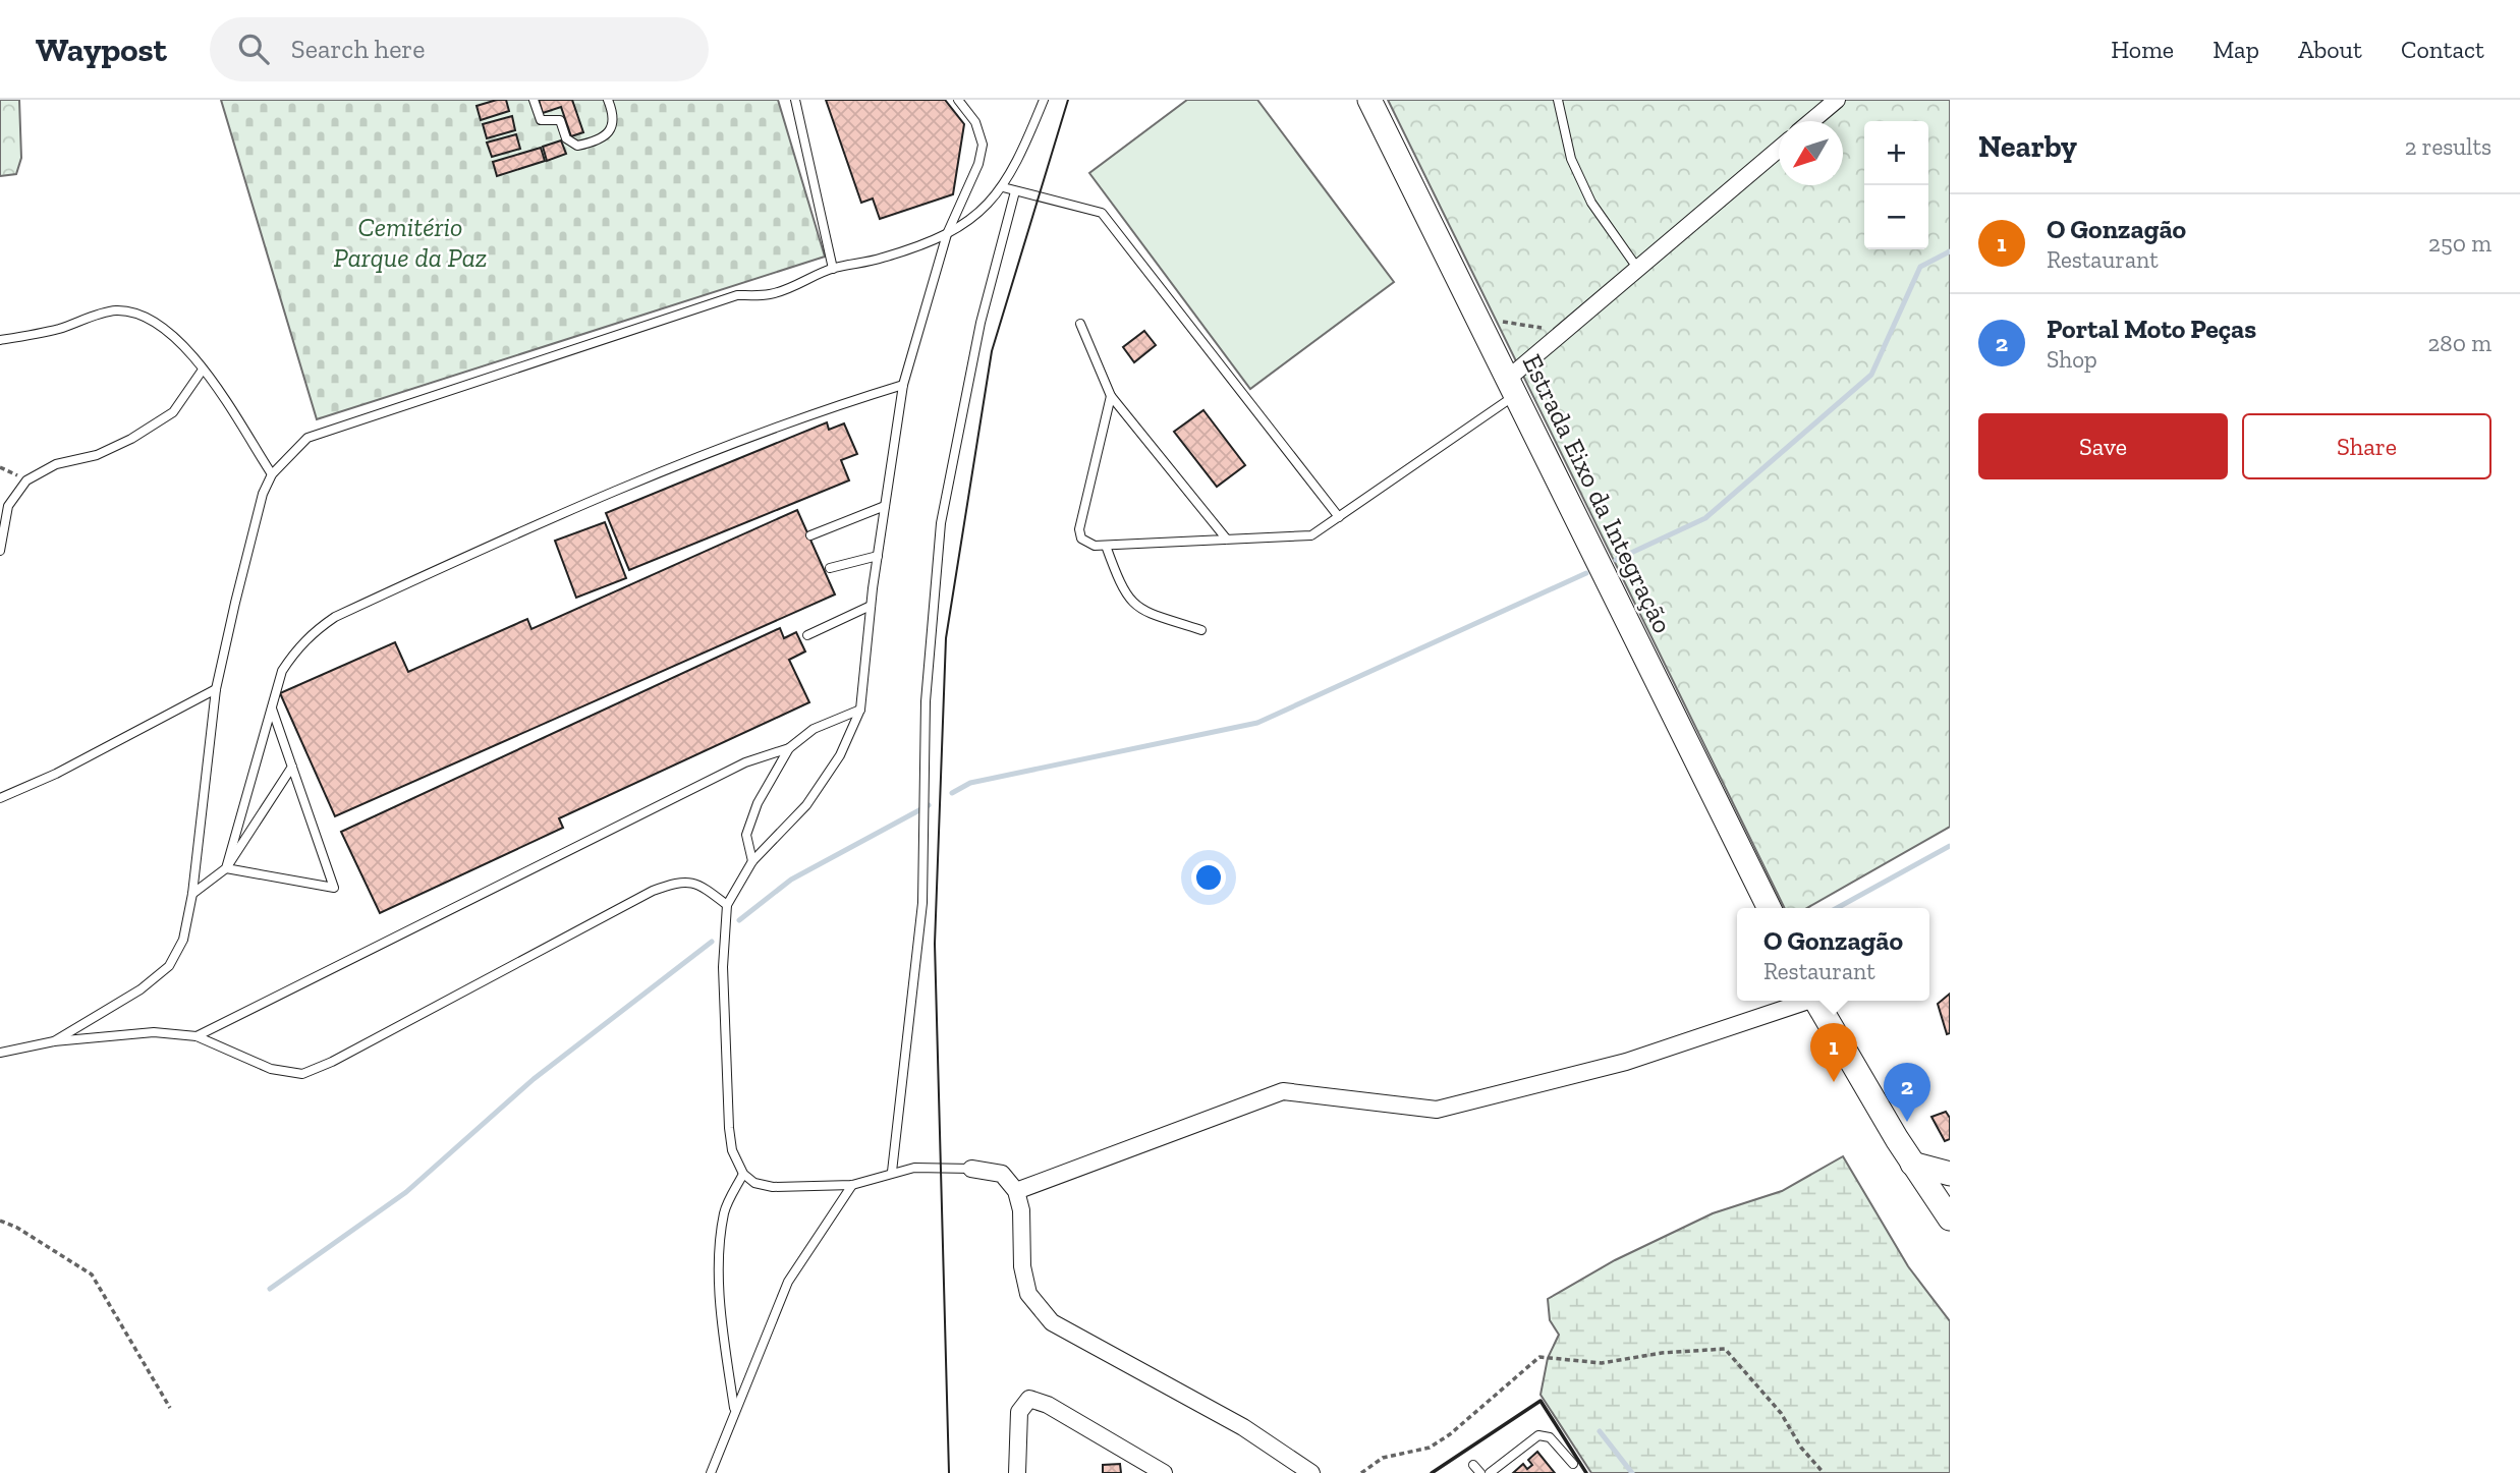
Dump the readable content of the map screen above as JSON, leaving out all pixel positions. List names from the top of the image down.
{
  "streets": {
    "main road": ["Estrada Eixo da Integração"]
  },
  "parks": ["Cemitério Parque da Paz"],
  "north": "bottom left",
  "page": {
    "header": "Waypost",
    "search": "Search here",
    "nav": [
      "Home",
      "Map",
      "About",
      "Contact"
    ],
    "heading": ["Nearby", "2 results"],
    "map_buttons": ["+", "−"],
    "list": [
      {
        "mark": "1",
        "name": "O Gonzagão",
        "note": "Restaurant",
        "value": "250 m"
      },
      {
        "mark": "2",
        "name": "Portal Moto Peças",
        "note": "Shop",
        "value": "280 m"
      }
    ],
    "buttons": ["Save", "Share"],
    "popup": ["O Gonzagão", "Restaurant"],
    "pins": ["1", "2"]
  }
}
